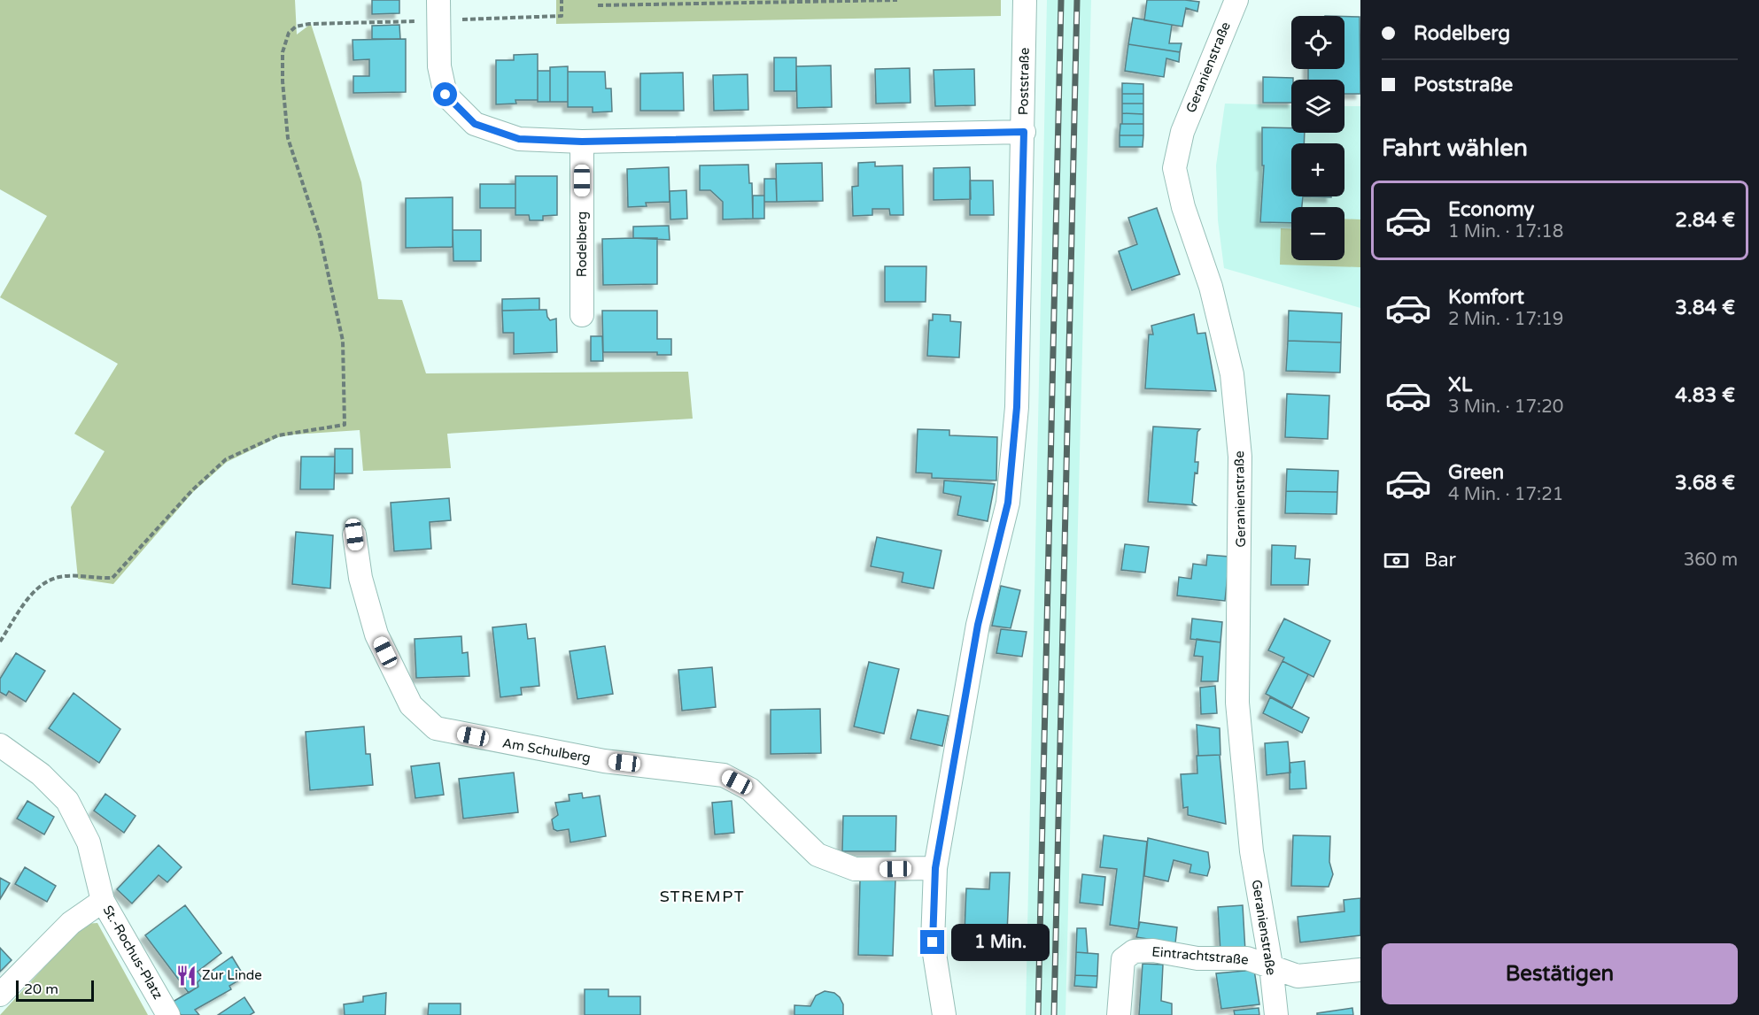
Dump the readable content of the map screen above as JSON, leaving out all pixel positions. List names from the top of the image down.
{
  "streets": {
    "street": [
      "Geranienstraße",
      "Poststraße",
      "Rodelberg",
      "Am Schulberg",
      "St.-Rochus-Platz",
      "Eintrachtstraße"
    ]
  },
  "crossings": [
    ["Geranienstraße", "Eintrachtstraße"],
    ["Poststraße", "Am Schulberg"]
  ],
  "districts": ["STREMPT"],
  "places": {
    "restaurant": ["Zur Linde"]
  },
  "scale_bar": "20 m",
  "page": {
    "banner": ["Rodelberg", "Poststraße"],
    "map_buttons": ["+", "−"],
    "heading": "Fahrt wählen",
    "list": [
      {
        "name": "Economy",
        "note": "1 Min. · 17:18",
        "value": "2.84 €"
      },
      {
        "name": "Komfort",
        "note": "2 Min. · 17:19",
        "value": "3.84 €"
      },
      {
        "name": "XL",
        "note": "3 Min. · 17:20",
        "value": "4.83 €"
      },
      {
        "name": "Green",
        "note": "4 Min. · 17:21",
        "value": "3.68 €"
      }
    ],
    "pay": ["Bar", "360 m"],
    "bubble": "1 Min.",
    "buttons": "Bestätigen",
    "scale": "20 m"
  }
}
